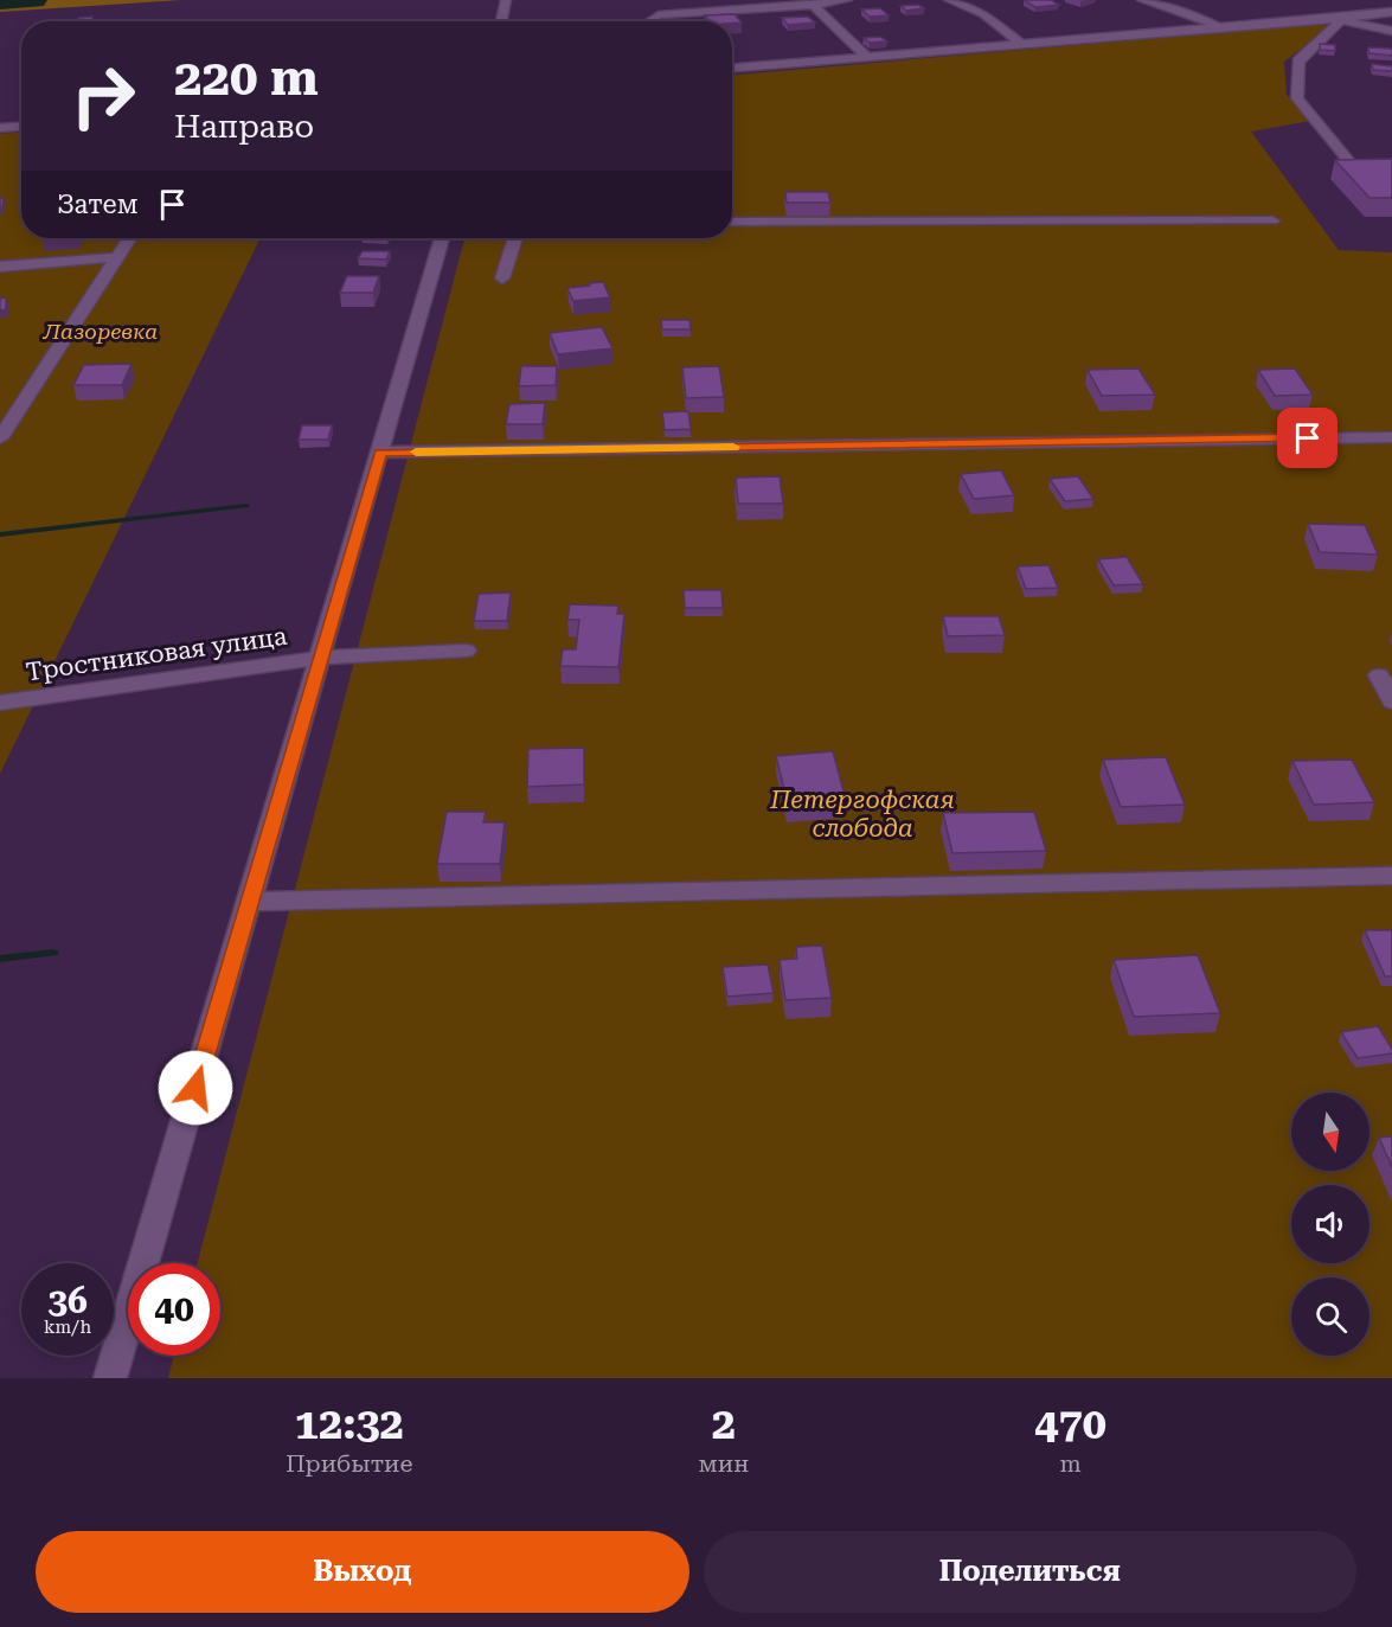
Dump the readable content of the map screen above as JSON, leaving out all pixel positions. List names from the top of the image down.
{
  "streets": {
    "street": ["Тростниковая улица"]
  },
  "parks": ["Лазоревка", "Петергофская слобода"],
  "north": "bottom",
  "page": {
    "turn": ["220 m", "Направо"],
    "then": "Затем",
    "speed": "36 km/h",
    "limit": "40",
    "eta": [
      "12:32",
      "Прибытие",
      "2",
      "мин",
      "470",
      "m"
    ],
    "buttons": ["Выход", "Поделиться"]
  }
}
